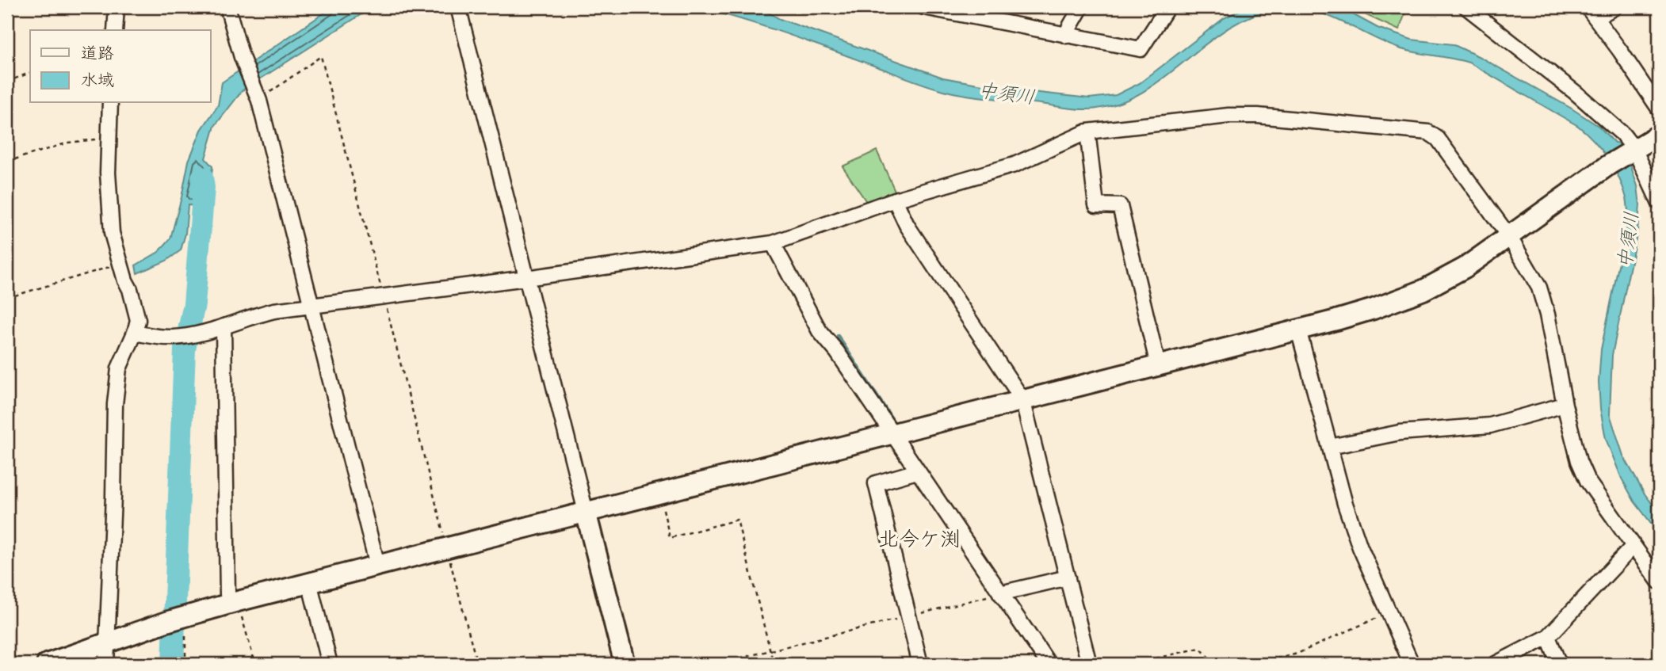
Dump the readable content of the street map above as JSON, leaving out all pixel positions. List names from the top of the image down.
{
  "districts": ["北今ケ渕"],
  "water": ["中須川"],
  "legend": ["道路", "水域"]
}
